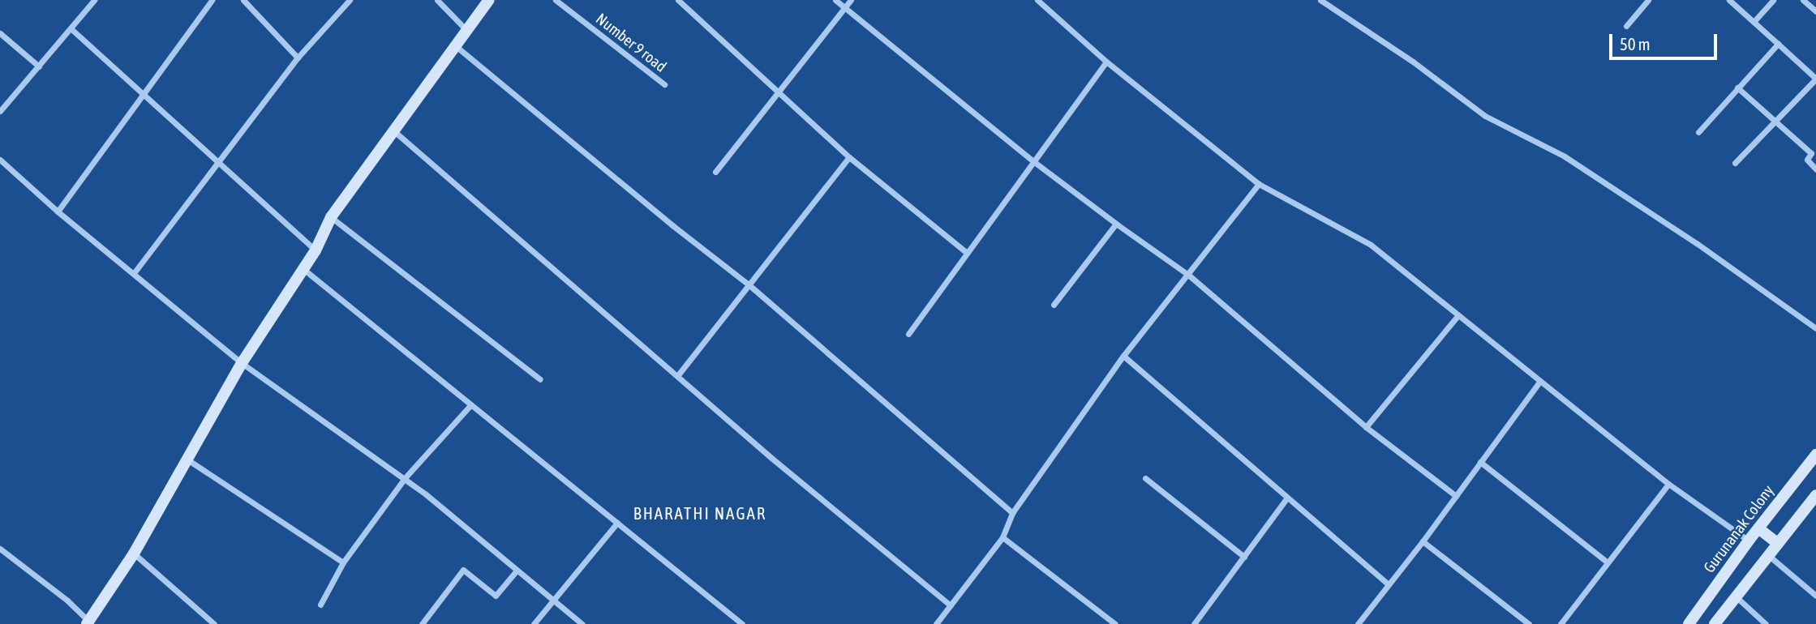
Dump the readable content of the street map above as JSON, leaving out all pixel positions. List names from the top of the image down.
{
  "streets": {
    "street": ["Number 9 road", "Gurunanak Colony"]
  },
  "districts": ["BHARATHI NAGAR"],
  "scale_bar": "50 m"
}
